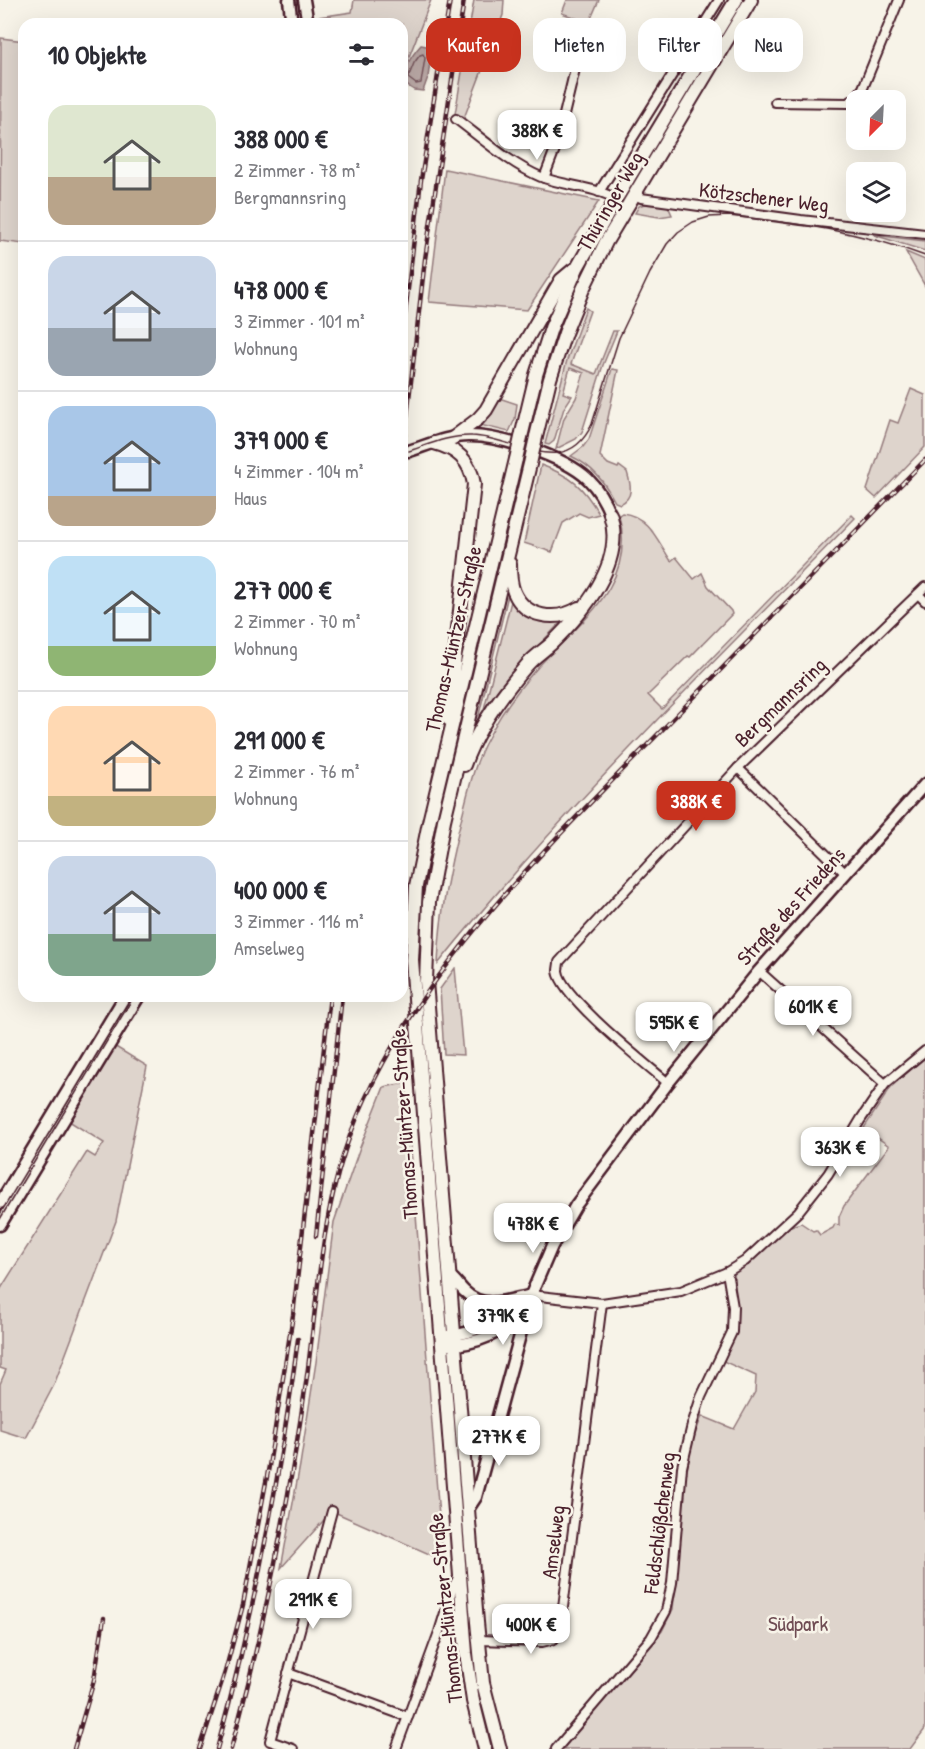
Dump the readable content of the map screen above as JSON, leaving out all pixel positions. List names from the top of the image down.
{
  "streets": {
    "main road": ["Thüringer Weg", "Thomas-Müntzer-Straße"],
    "street": [
      "Kötzschener Weg",
      "Bergmannsring",
      "Straße des Friedens",
      "Feldschlößchenweg",
      "Amselweg"
    ]
  },
  "crossings": [
    ["Kötzschener Weg", "Thüringer Weg"],
    ["Thüringer Weg", "Thomas-Müntzer-Straße"],
    ["Thomas-Müntzer-Straße", "Straße des Friedens"],
    ["Thomas-Müntzer-Straße", "Amselweg"],
    ["Bergmannsring", "Straße des Friedens"]
  ],
  "parks": ["Südpark"],
  "north": "bottom left",
  "page": {
    "chip": [
      "Kaufen",
      "Mieten",
      "Filter",
      "Neu"
    ],
    "heading": "10 Objekte",
    "list": [
      {
        "name": "388 000 €",
        "note": "2 Zimmer · 78 m² · Bergmannsring"
      },
      {
        "name": "478 000 €",
        "note": "3 Zimmer · 101 m² · Wohnung"
      },
      {
        "name": "379 000 €",
        "note": "4 Zimmer · 104 m² · Haus"
      },
      {
        "name": "277 000 €",
        "note": "2 Zimmer · 70 m² · Wohnung"
      },
      {
        "name": "291 000 €",
        "note": "2 Zimmer · 76 m² · Wohnung"
      },
      {
        "name": "400 000 €",
        "note": "3 Zimmer · 116 m² · Amselweg"
      }
    ],
    "price": [
      "388K €",
      "388K €",
      "601K €",
      "595K €",
      "363K €",
      "478K €",
      "379K €",
      "277K €",
      "291K €",
      "400K €"
    ]
  }
}
